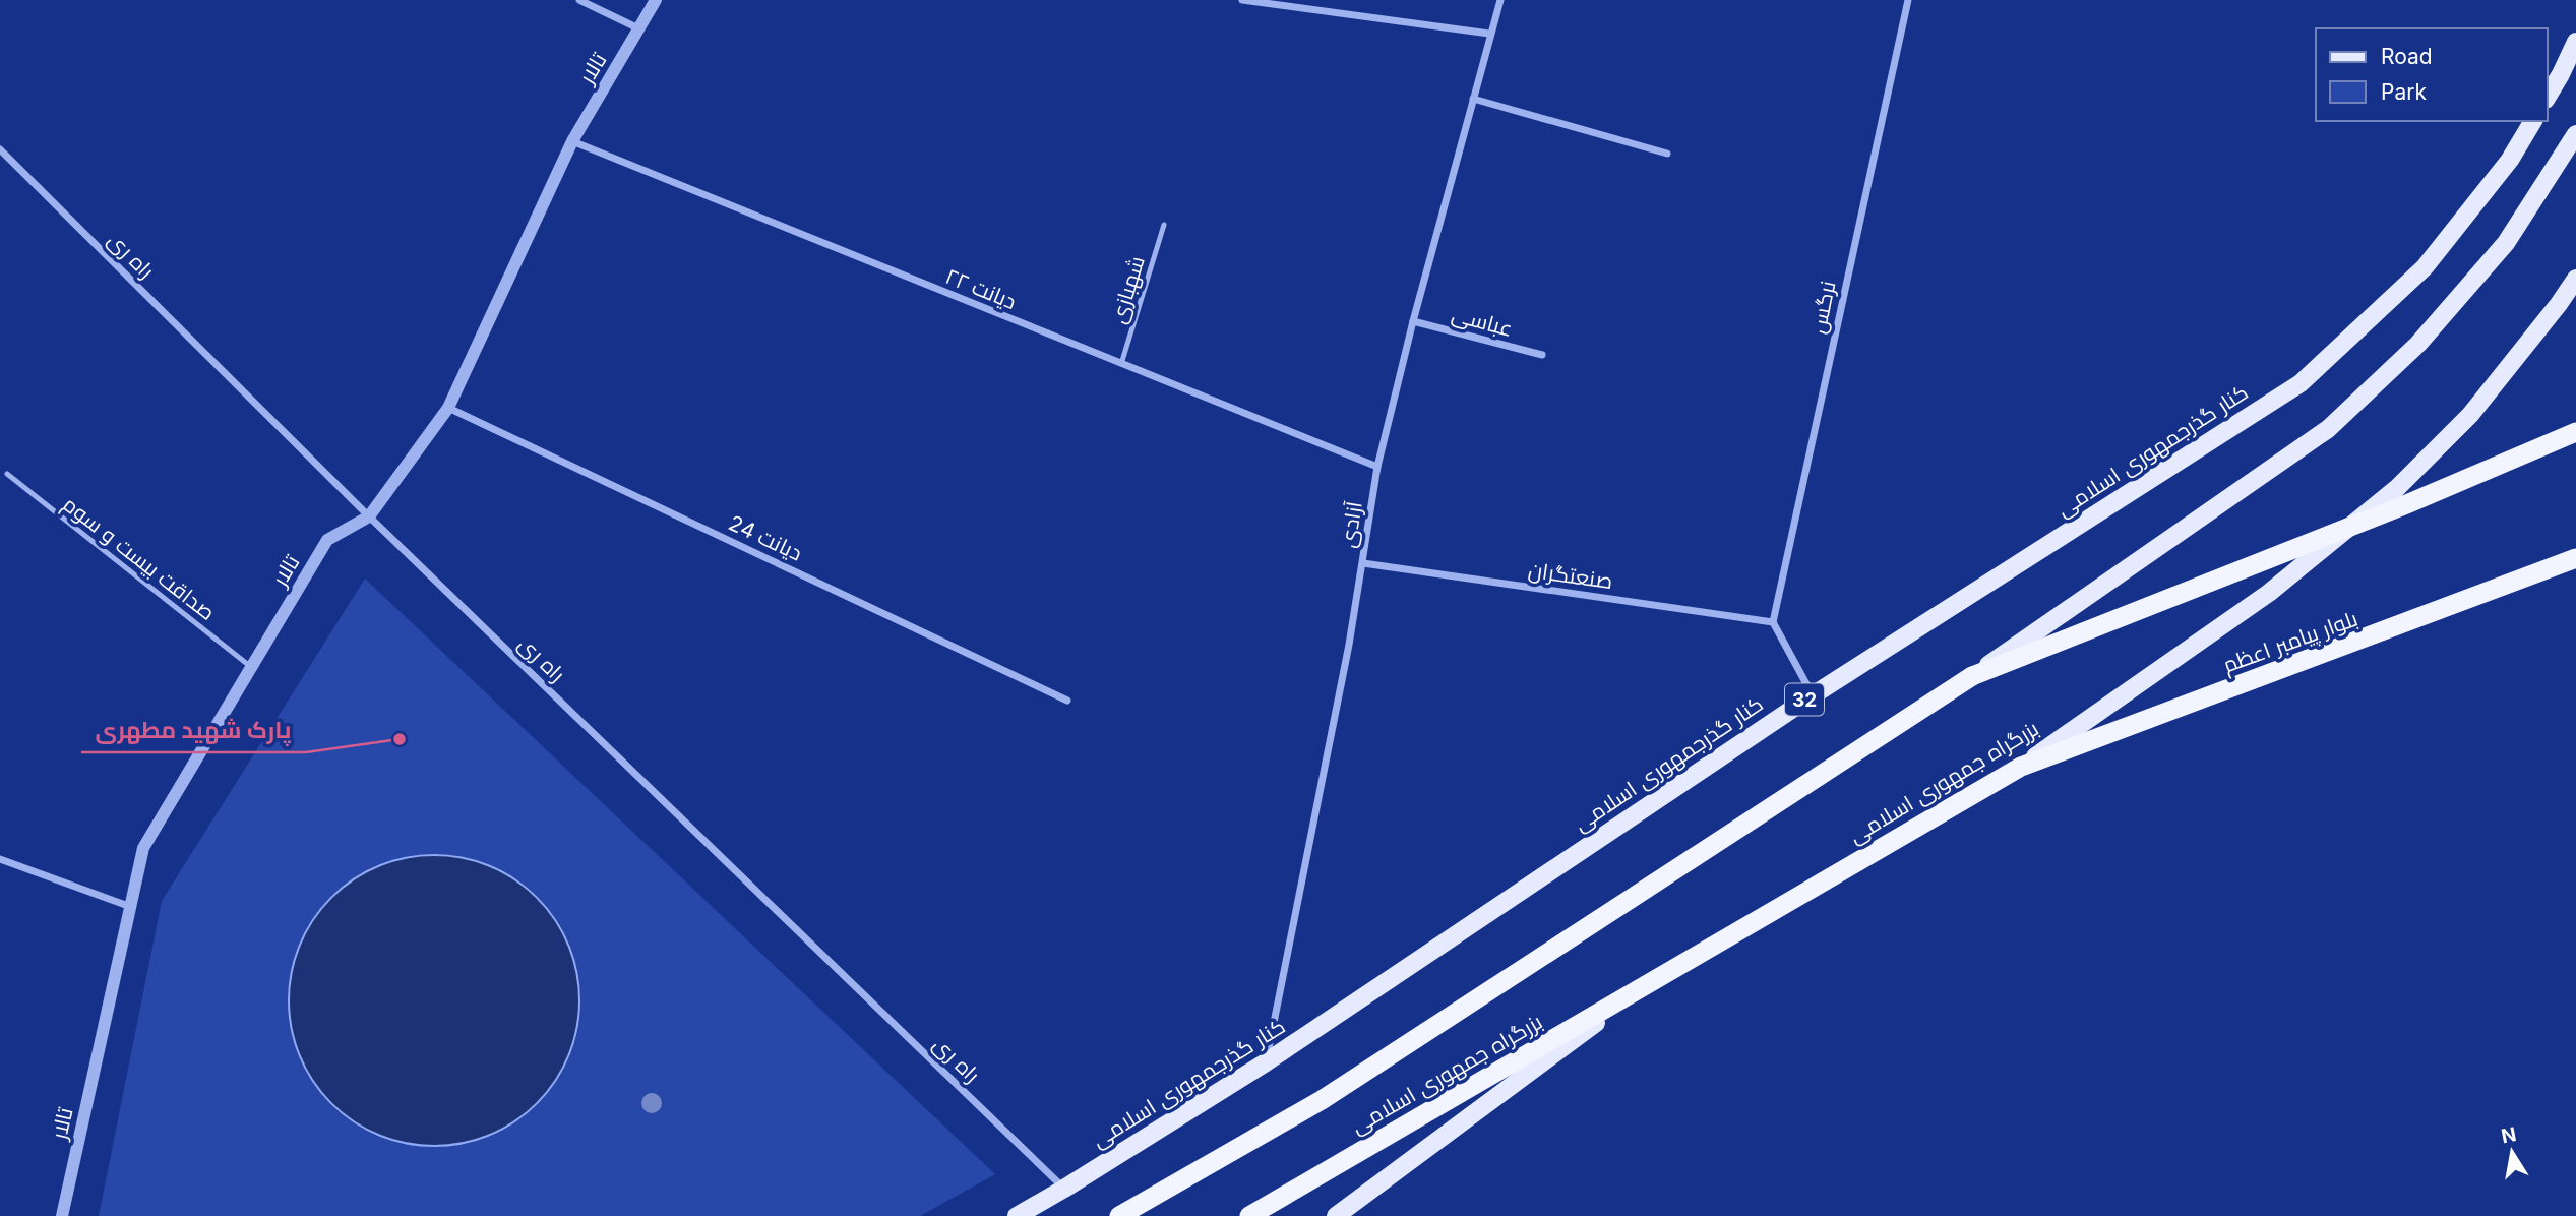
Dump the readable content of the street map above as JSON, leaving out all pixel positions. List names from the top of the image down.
{
  "streets": {
    "highway": ["بلوار پیامبر اعظم", "بزرگراه جمهوری اسلامی"],
    "main road": ["کنار گذرجمهوری اسلامی", "32"],
    "street": [
      "تالار",
      "راه ری",
      "دیانت ۲۲",
      "نرگس",
      "عباسی",
      "آزادی",
      "دیانت 24",
      "صنعتگران"
    ],
    "lane": ["شهبازی", "صداقت بیست و سوم"]
  },
  "crossings": [
    ["تالار", "راه ری"],
    ["تالار", "دیانت ۲۲"],
    ["تالار", "دیانت 24"],
    ["تالار", "صداقت بیست و سوم"],
    ["راه ری", "کنار گذرجمهوری اسلامی"],
    ["دیانت ۲۲", "شهبازی"],
    ["دیانت ۲۲", "آزادی"],
    ["نرگس", "صنعتگران"],
    ["عباسی", "آزادی"],
    ["کنار گذرجمهوری اسلامی", "آزادی"],
    ["آزادی", "صنعتگران"],
    ["بلوار پیامبر اعظم", "بزرگراه جمهوری اسلامی"]
  ],
  "places": ["پارک شهید مطهری"],
  "legend": ["Road", "Park"],
  "north": "top"
}
